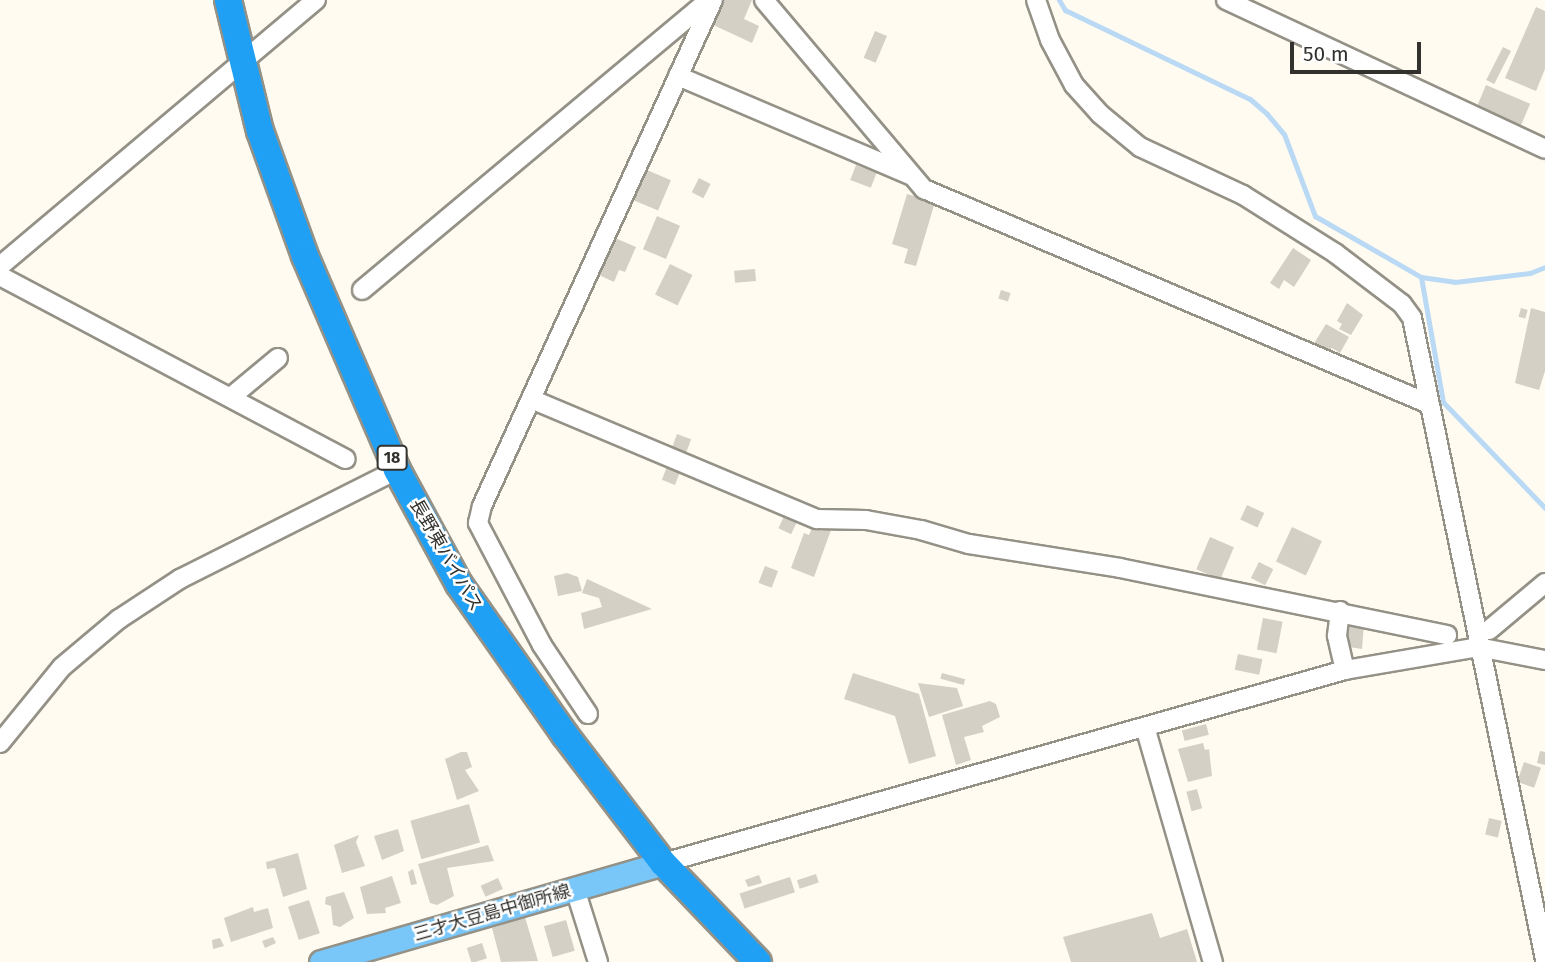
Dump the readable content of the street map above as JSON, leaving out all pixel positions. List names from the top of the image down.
{
  "streets": {
    "highway": ["18", "長野東バイパス"],
    "main road": ["三才大豆島中御所線"]
  },
  "crossings": [
    ["長野東バイパス", "三才大豆島中御所線"]
  ],
  "scale_bar": "50 m"
}
